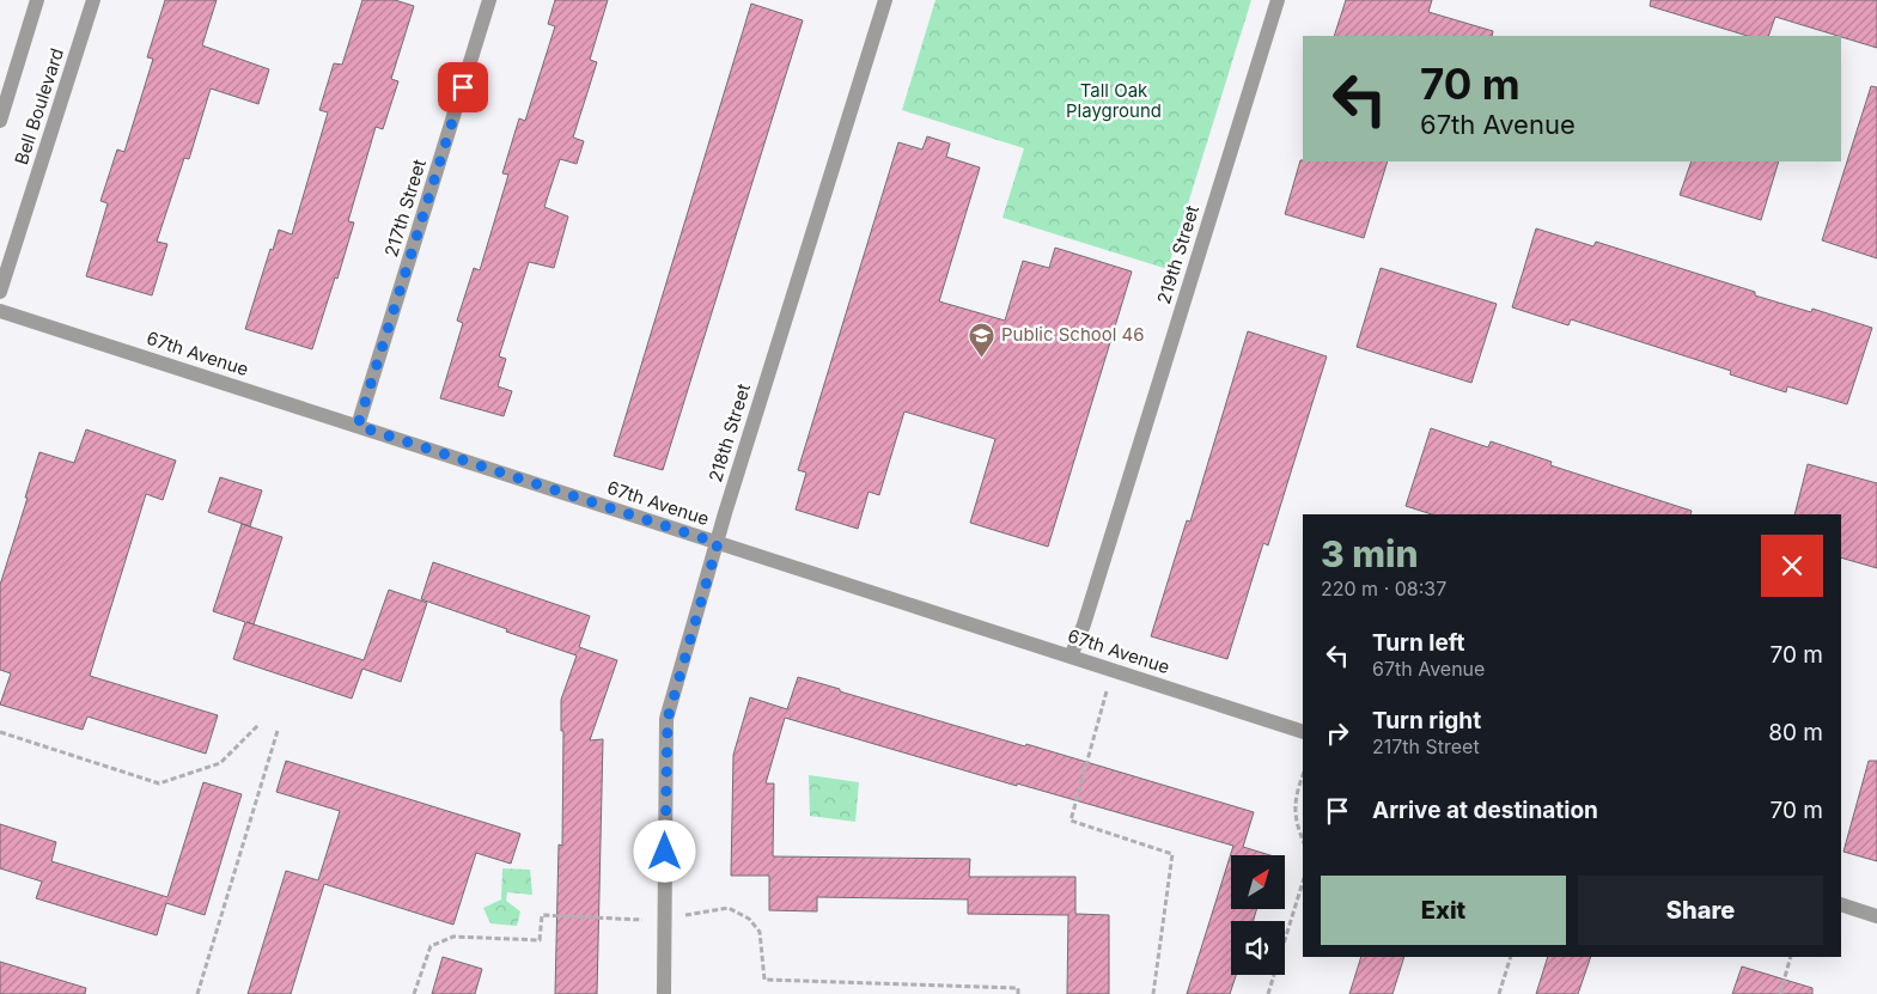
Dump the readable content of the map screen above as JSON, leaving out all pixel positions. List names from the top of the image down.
{
  "streets": {
    "street": [
      "Bell Boulevard",
      "217th Street",
      "219th Street",
      "67th Avenue",
      "218th Street"
    ]
  },
  "crossings": [
    ["217th Street", "67th Avenue"],
    ["219th Street", "67th Avenue"],
    ["67th Avenue", "218th Street"]
  ],
  "parks": ["Tall Oak Playground"],
  "places": {
    "school or university": ["Public School 46"]
  },
  "north": "top right",
  "page": {
    "turn": ["70 m", "67th Avenue"],
    "heading": ["3 min", "220 m · 08:37"],
    "list": [
      {
        "name": "Turn left",
        "note": "67th Avenue",
        "value": "70 m"
      },
      {
        "name": "Turn right",
        "note": "217th Street",
        "value": "80 m"
      },
      {
        "name": "Arrive at destination",
        "value": "70 m"
      }
    ],
    "buttons": ["Exit", "Share"]
  }
}
